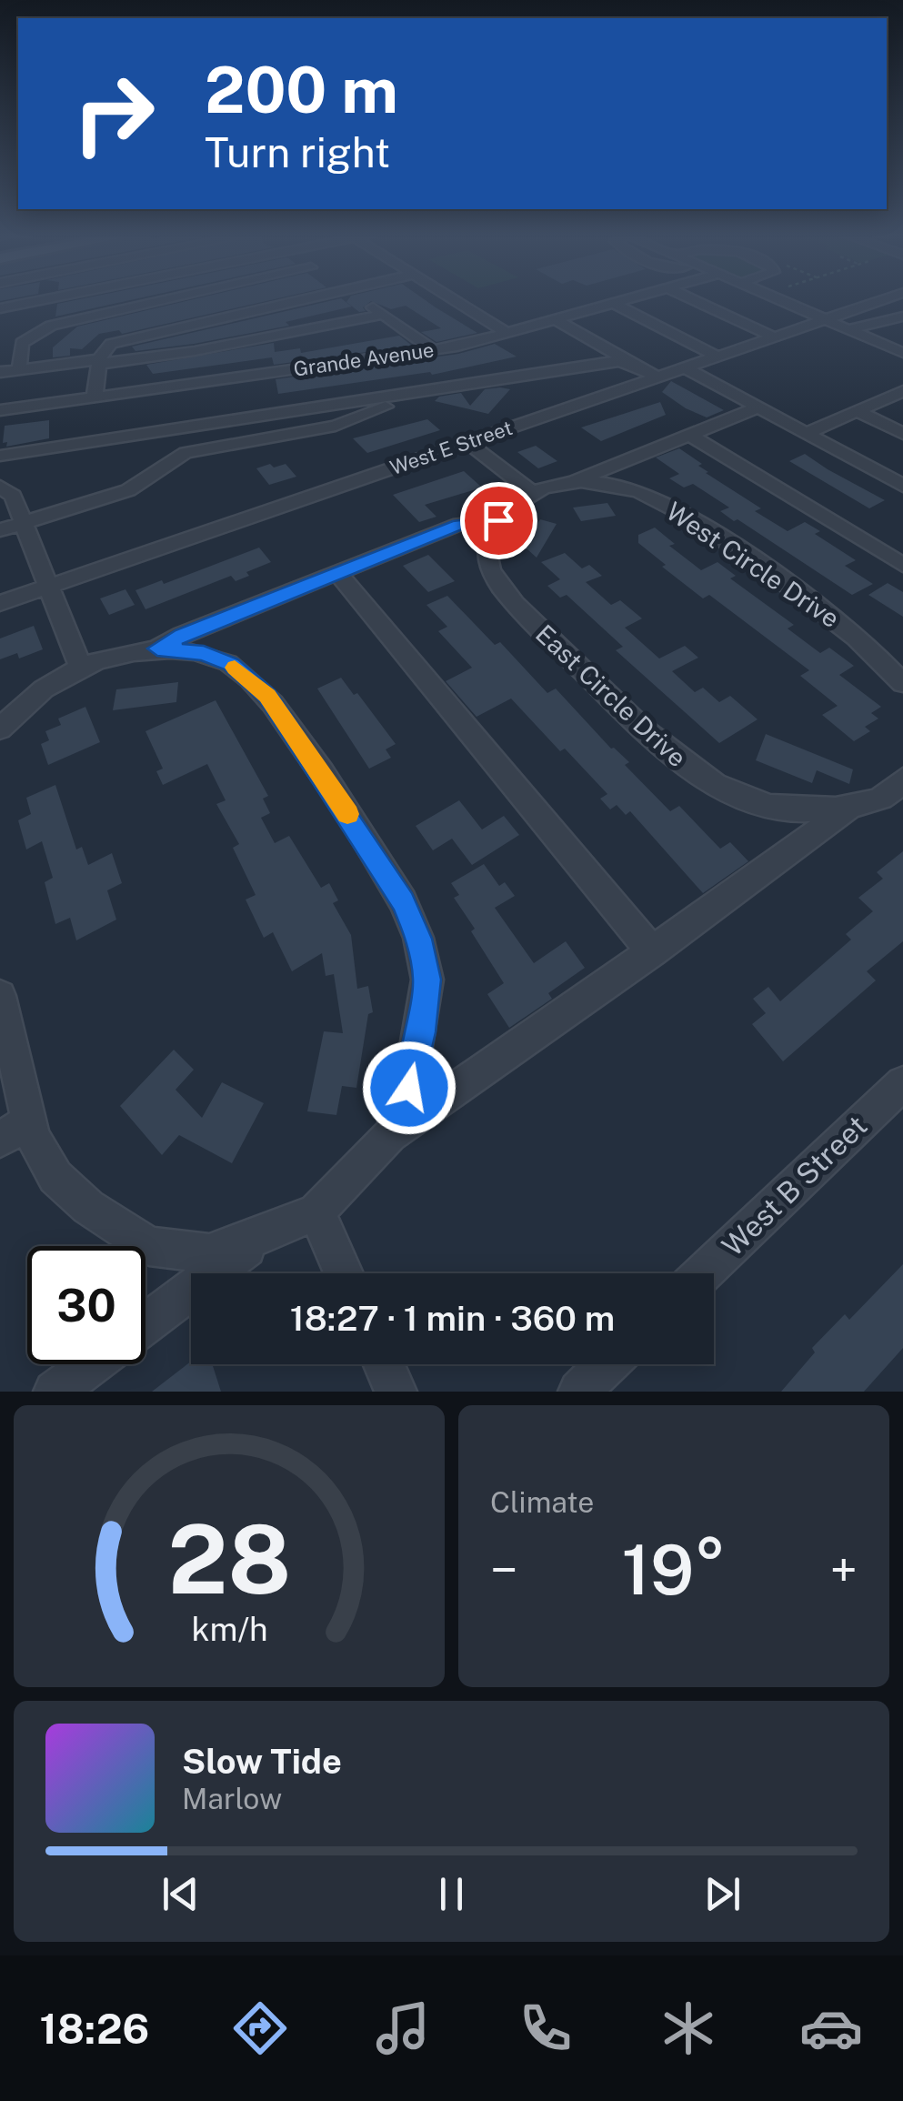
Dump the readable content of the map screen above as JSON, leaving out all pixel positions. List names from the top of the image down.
{
  "streets": {
    "street": [
      "Grande Avenue",
      "West E Street",
      "West Circle Drive",
      "East Circle Drive",
      "West B Street"
    ]
  },
  "page": {
    "turn": ["200 m", "Turn right"],
    "limit": "30",
    "trip": "18:27 · 1 min · 360 m",
    "tile": "Climate",
    "heat": ["−", "19°", "+"],
    "song": ["Slow Tide", "Marlow"],
    "tabs": "18:26",
    "gauge": ["28", "km/h"]
  }
}
